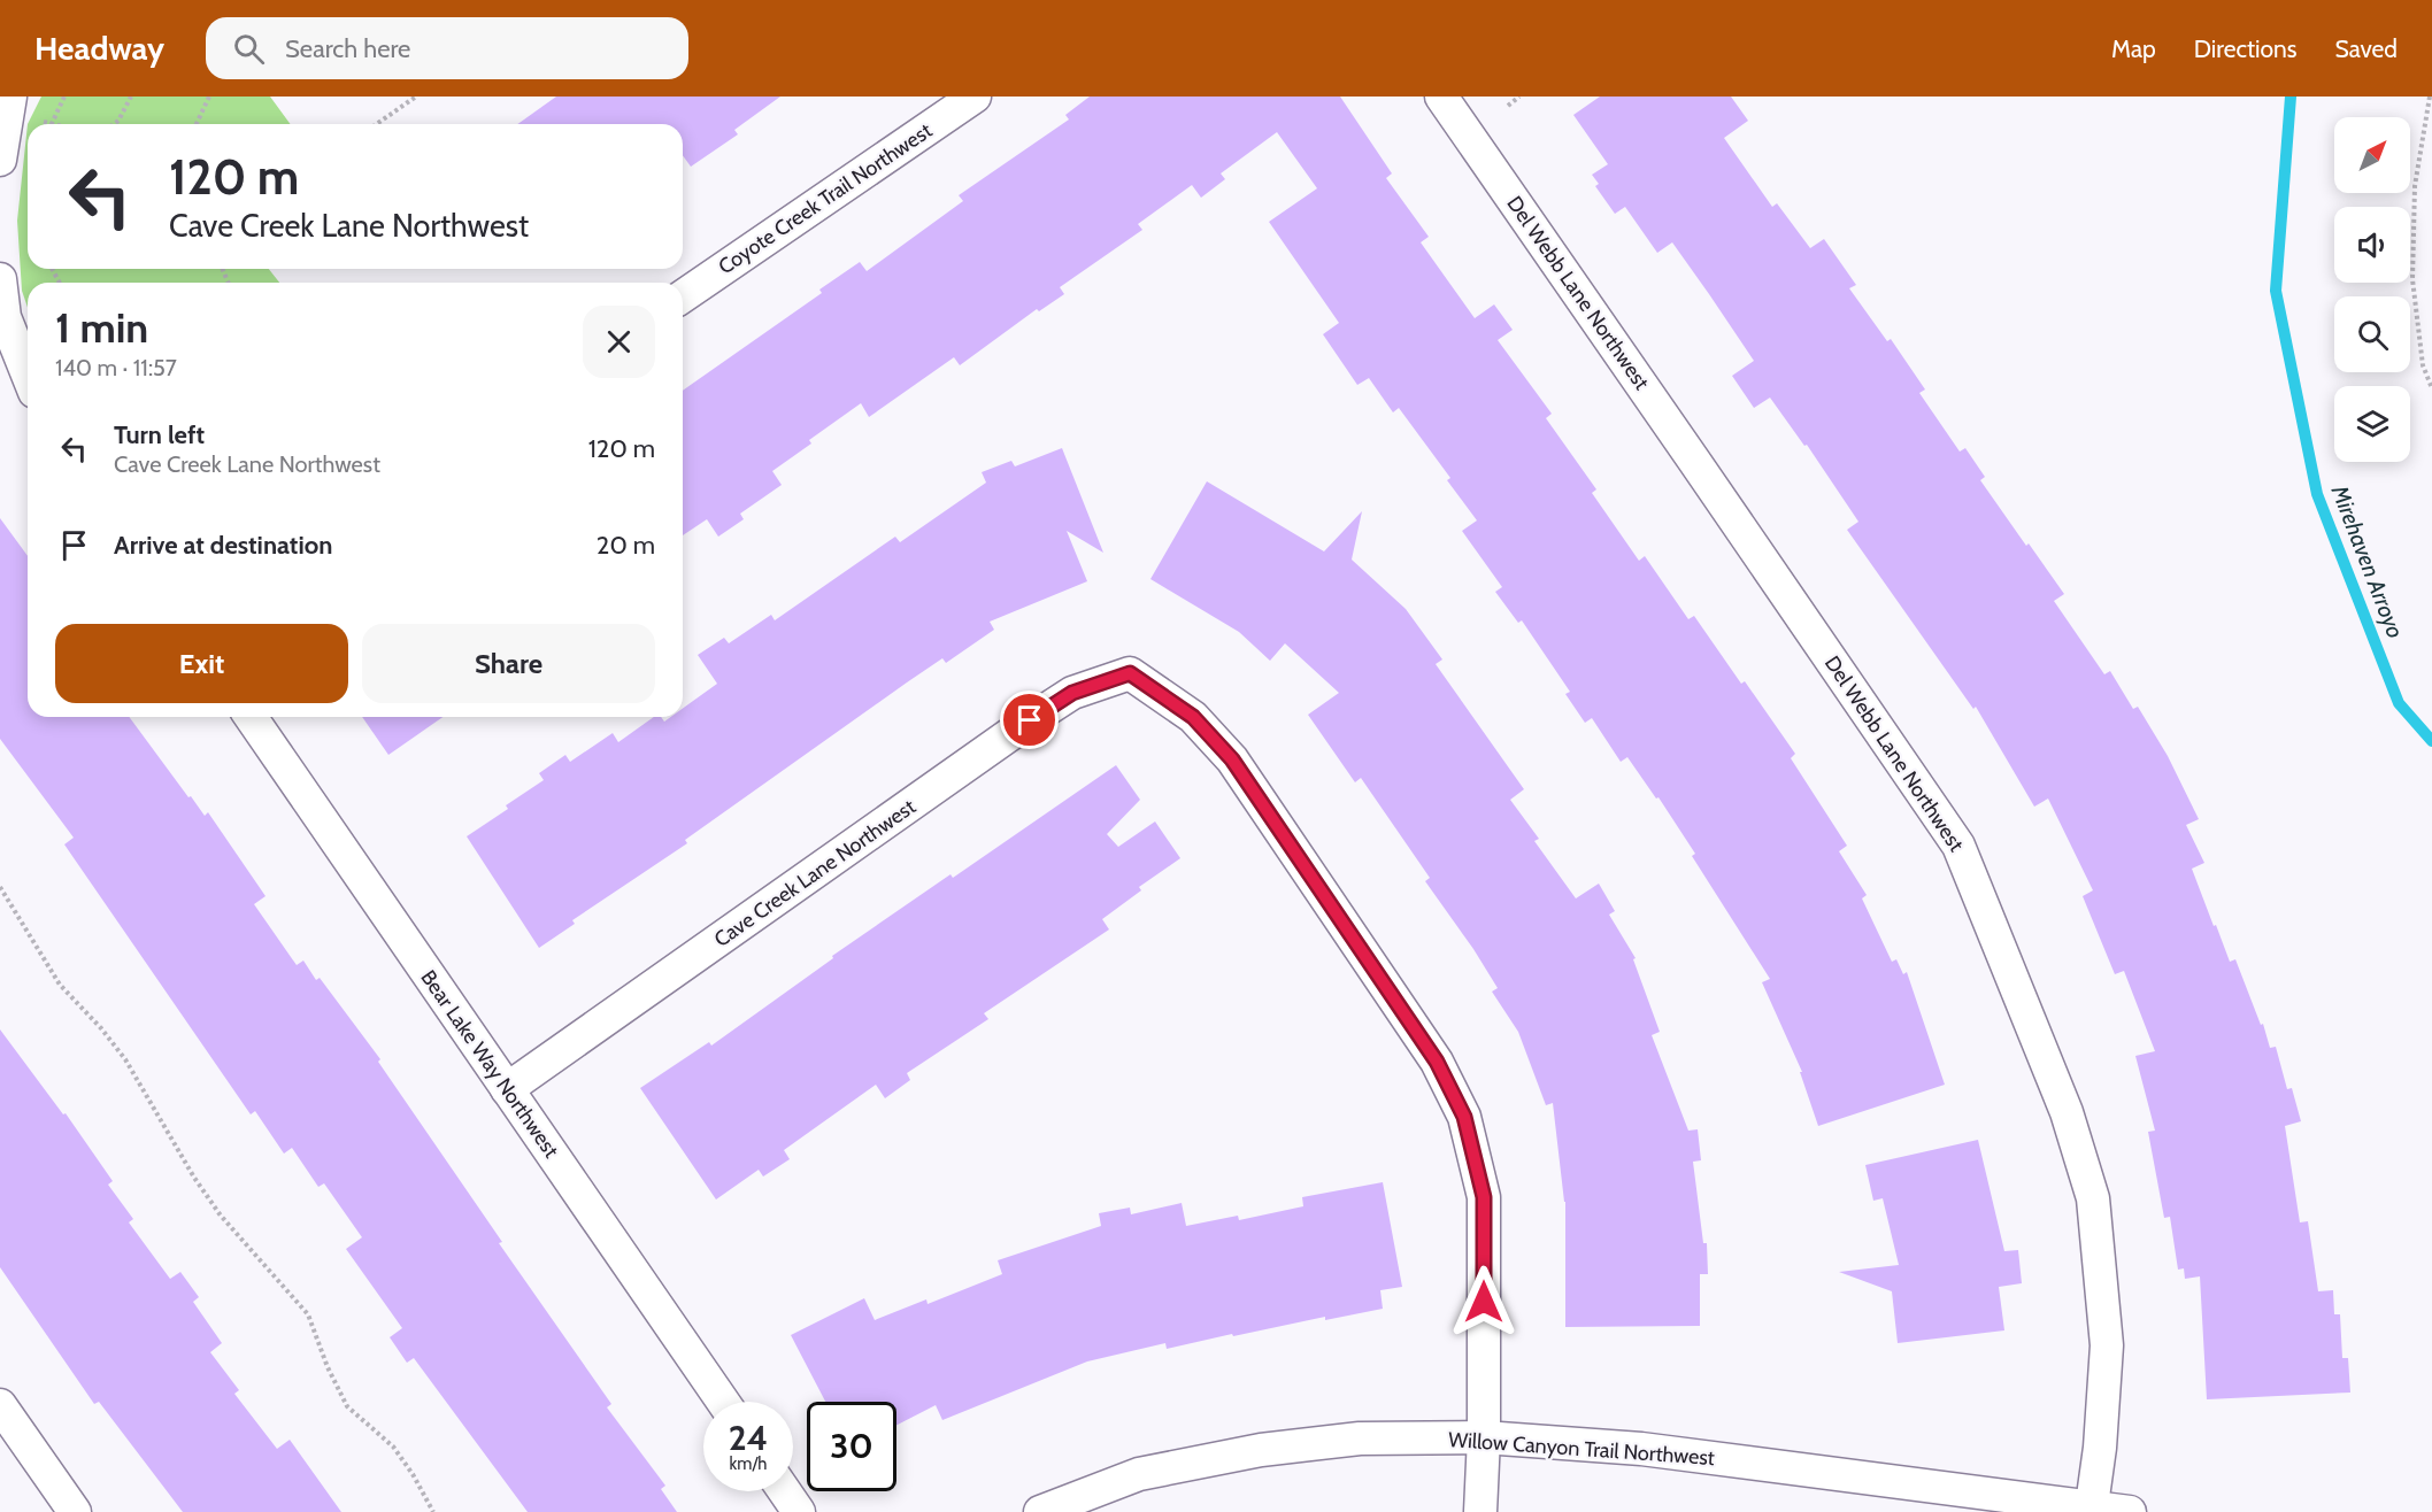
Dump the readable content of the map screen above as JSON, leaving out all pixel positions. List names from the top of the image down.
{
  "streets": {
    "street": [
      "Coyote Creek Trail Northwest",
      "Del Webb Lane Northwest",
      "Cave Creek Lane Northwest",
      "Bear Lake Way Northwest",
      "Willow Canyon Trail Northwest"
    ]
  },
  "crossings": [
    ["Del Webb Lane Northwest", "Willow Canyon Trail Northwest"],
    ["Cave Creek Lane Northwest", "Bear Lake Way Northwest"],
    ["Cave Creek Lane Northwest", "Willow Canyon Trail Northwest"]
  ],
  "water": ["Mirehaven Arroyo"],
  "north": "top right",
  "page": {
    "header": "Headway",
    "search": "Search here",
    "nav": ["Map", "Directions", "Saved"],
    "turn": ["120 m", "Cave Creek Lane Northwest"],
    "heading": ["1 min", "140 m · 11:57"],
    "list": [
      {
        "name": "Turn left",
        "note": "Cave Creek Lane Northwest",
        "value": "120 m"
      },
      {
        "name": "Arrive at destination",
        "value": "20 m"
      }
    ],
    "buttons": ["Exit", "Share"],
    "speed": "24 km/h",
    "limit": "30"
  }
}
